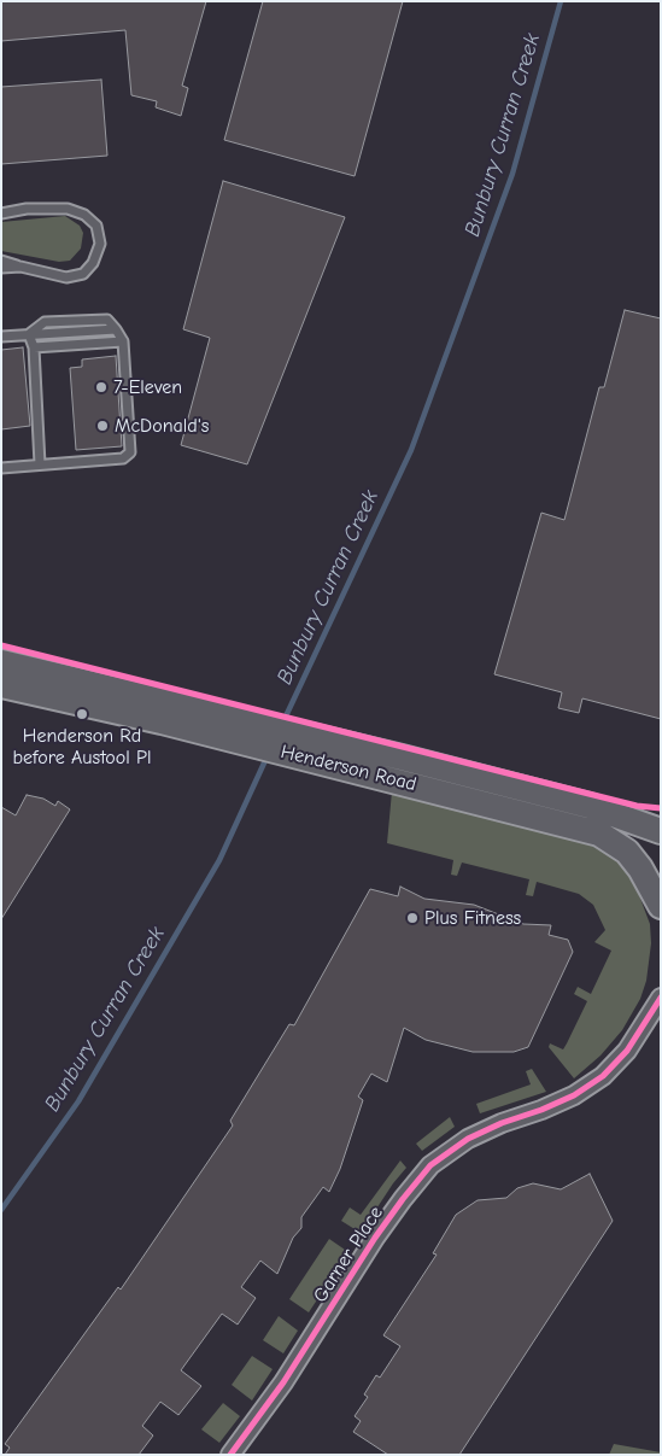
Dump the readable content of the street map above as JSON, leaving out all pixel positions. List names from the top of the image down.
{
  "streets": {
    "main road": ["Henderson Road"],
    "street": ["Garner Place"]
  },
  "water": ["Bunbury Curran Creek"],
  "places": [
    "7-Eleven",
    "McDonald's",
    "Henderson Rd before Austool Pl",
    "Plus Fitness"
  ]
}
